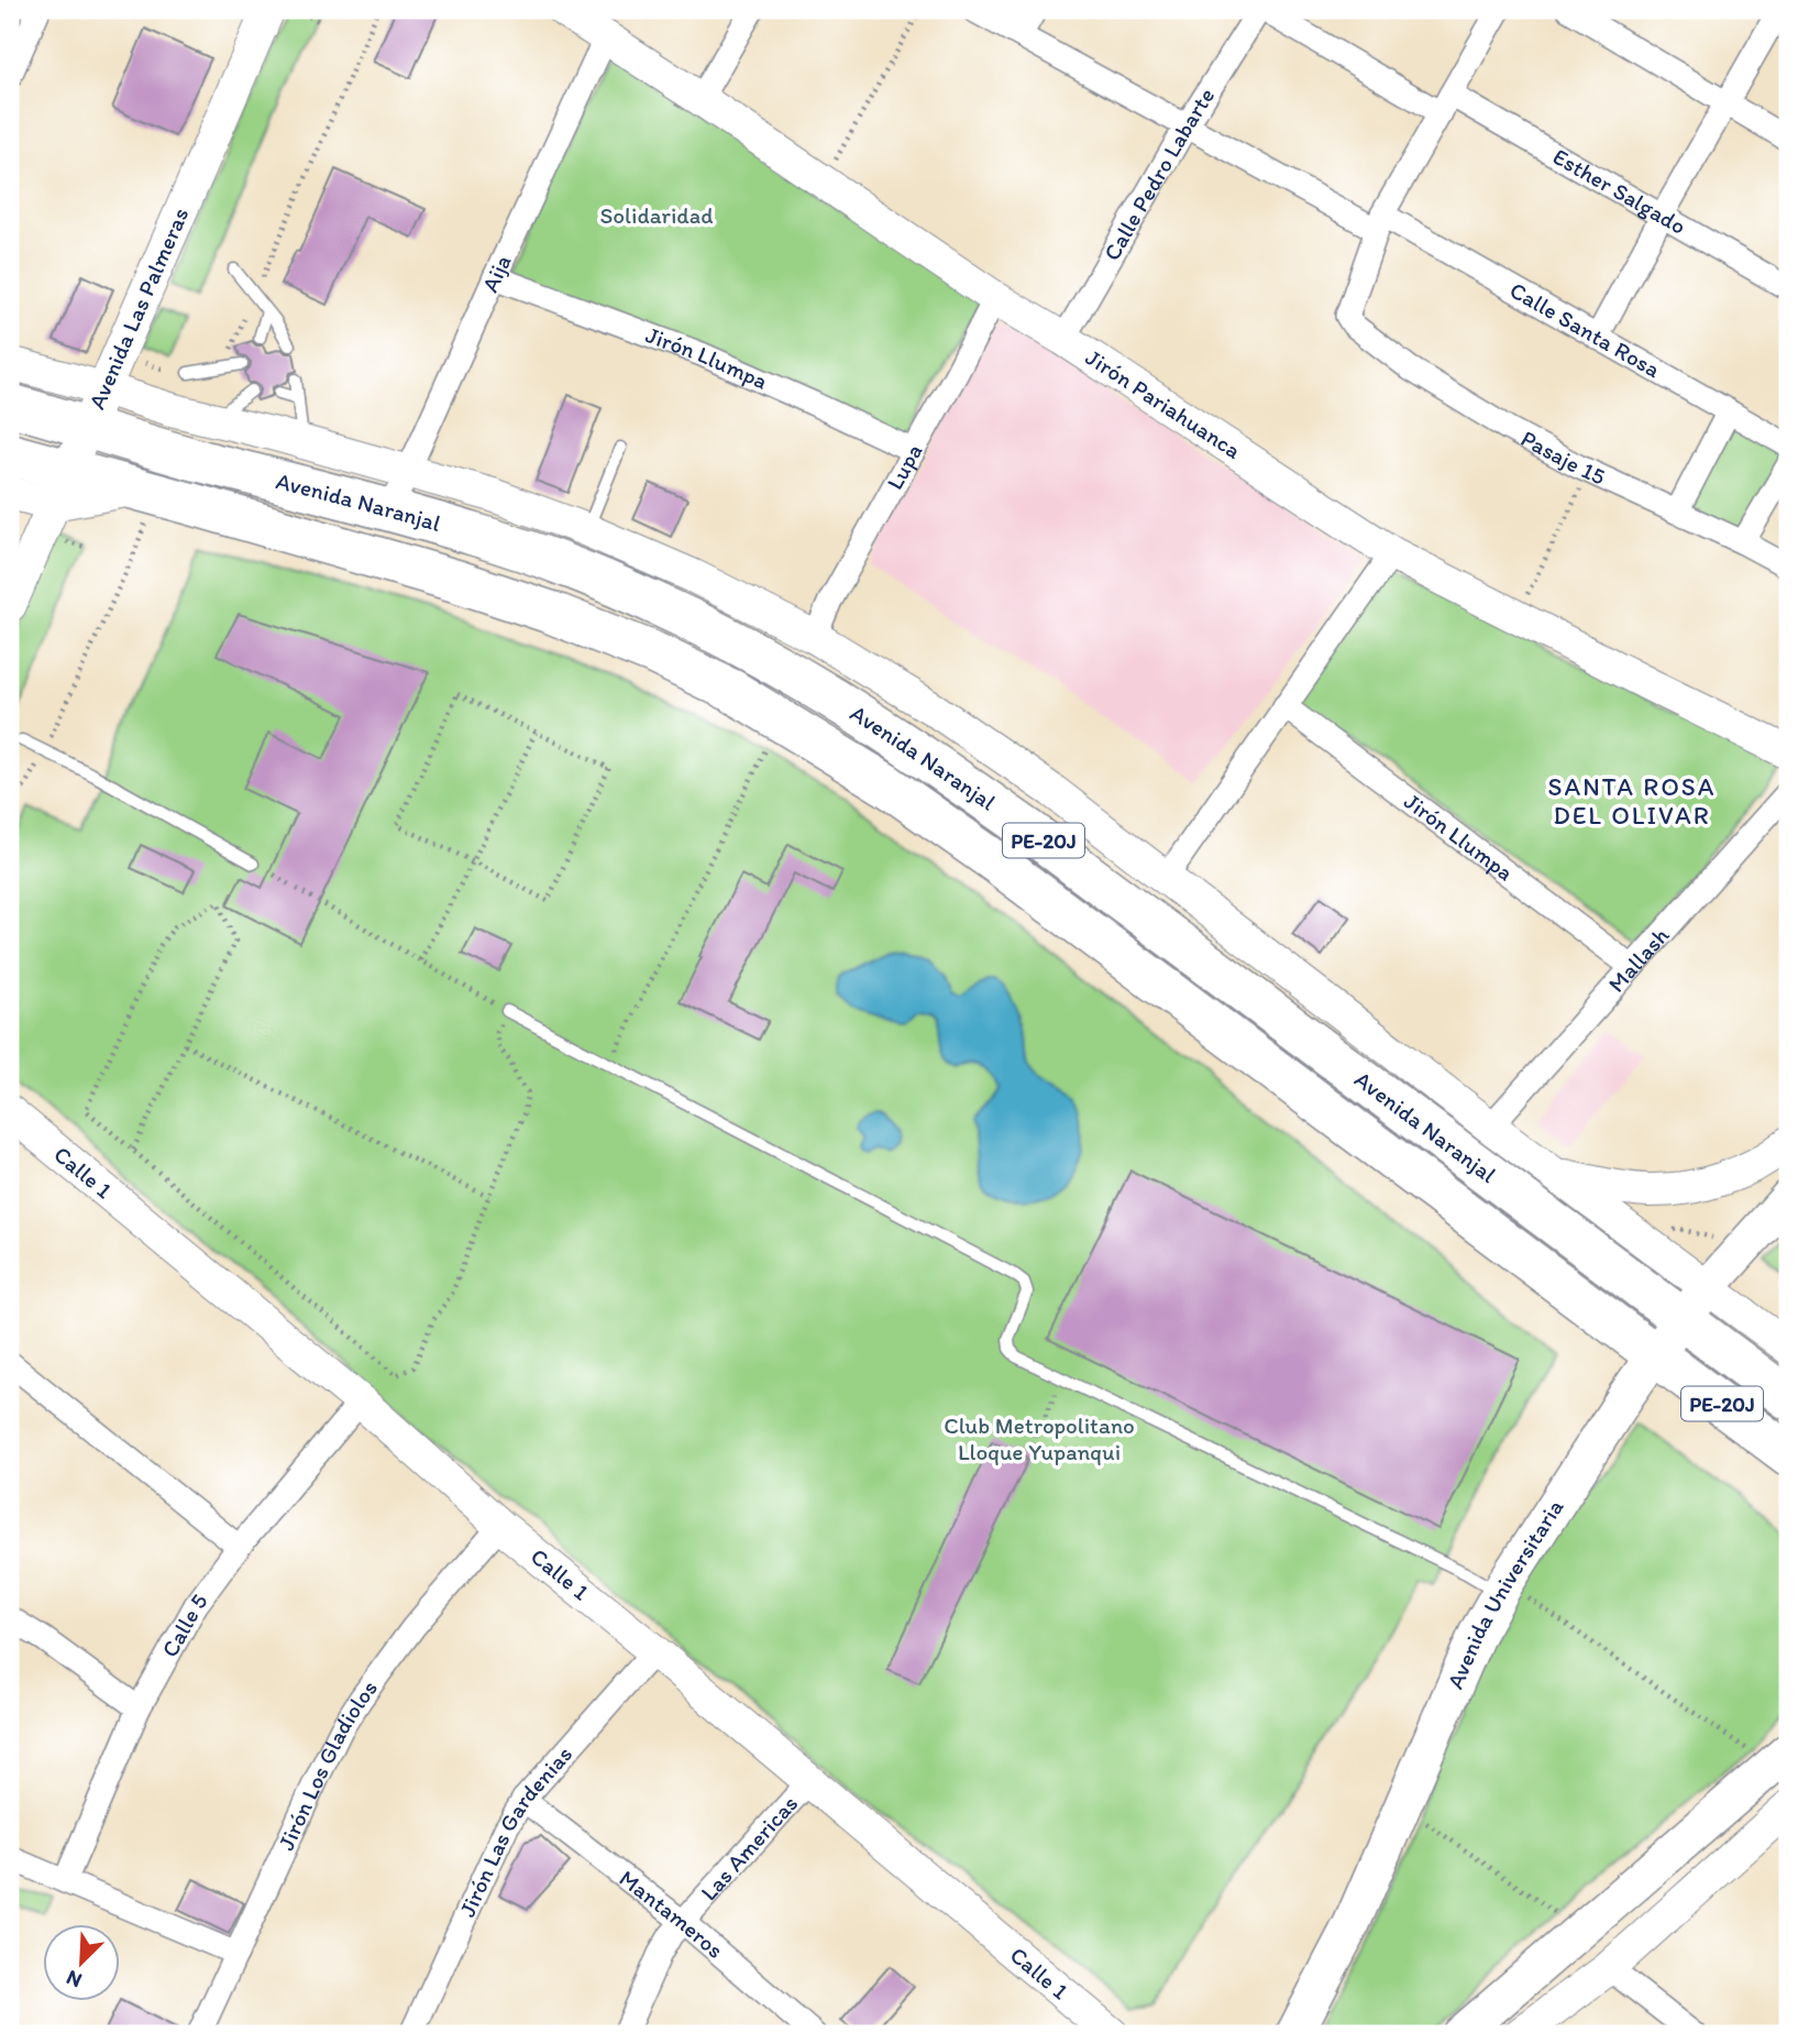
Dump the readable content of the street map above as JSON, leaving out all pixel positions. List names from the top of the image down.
{
  "streets": {
    "highway": ["Avenida Naranjal", "PE-20J"],
    "main road": [
      "Avenida Las Palmeras",
      "Jirón Pariahuanca",
      "Calle 1",
      "Avenida Universitaria"
    ],
    "street": [
      "Calle Pedro Labarte",
      "Esther Salgado",
      "Aija",
      "Calle Santa Rosa",
      "Jirón Llumpa",
      "Pasaje 15",
      "Lupa",
      "Mallash",
      "Calle 5",
      "Jirón Los Gladiolos",
      "Jirón Las Gardenias",
      "Las Americas",
      "Mantameros"
    ]
  },
  "crossings": [
    ["Calle Pedro Labarte", "Esther Salgado"],
    ["Calle Pedro Labarte", "Calle Santa Rosa"],
    ["Calle Pedro Labarte", "Jirón Pariahuanca"],
    ["Aija", "Jirón Llumpa"],
    ["Aija", "Jirón Pariahuanca"],
    ["Aija", "Avenida Naranjal"],
    ["Avenida Las Palmeras", "Avenida Naranjal"],
    ["Calle Santa Rosa", "Pasaje 15"],
    ["Jirón Llumpa", "Lupa"],
    ["Jirón Llumpa", "Mallash"],
    ["Jirón Pariahuanca", "Lupa"],
    ["Lupa", "Avenida Naranjal"],
    ["Avenida Naranjal", "Mallash"],
    ["Avenida Naranjal", "Avenida Universitaria"],
    ["Calle 1", "Calle 5"],
    ["Calle 1", "Jirón Los Gladiolos"],
    ["Calle 1", "Jirón Las Gardenias"],
    ["Calle 1", "Las Americas"],
    ["Jirón Las Gardenias", "Mantameros"],
    ["Las Americas", "Mantameros"]
  ],
  "districts": ["SANTA ROSA DEL OLIVAR"],
  "parks": ["Solidaridad", "Club Metropolitano Lloque Yupanqui"],
  "north": "bottom left"
}
